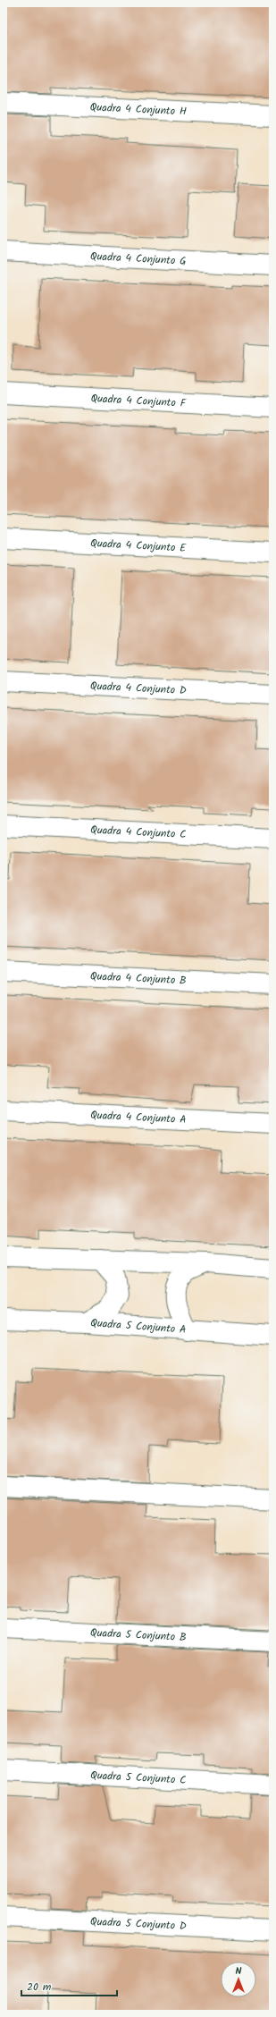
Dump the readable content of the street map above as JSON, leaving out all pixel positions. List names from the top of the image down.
{
  "streets": {
    "street": [
      "Quadra 4 Conjunto H",
      "Quadra 4 Conjunto G",
      "Quadra 4 Conjunto F",
      "Quadra 4 Conjunto E",
      "Quadra 4 Conjunto D",
      "Quadra 4 Conjunto C",
      "Quadra 4 Conjunto B",
      "Quadra 4 Conjunto A",
      "Quadra 5 Conjunto A",
      "Quadra 5 Conjunto B",
      "Quadra 5 Conjunto C",
      "Quadra 5 Conjunto D"
    ]
  },
  "scale_bar": "20 m",
  "north": "top"
}
